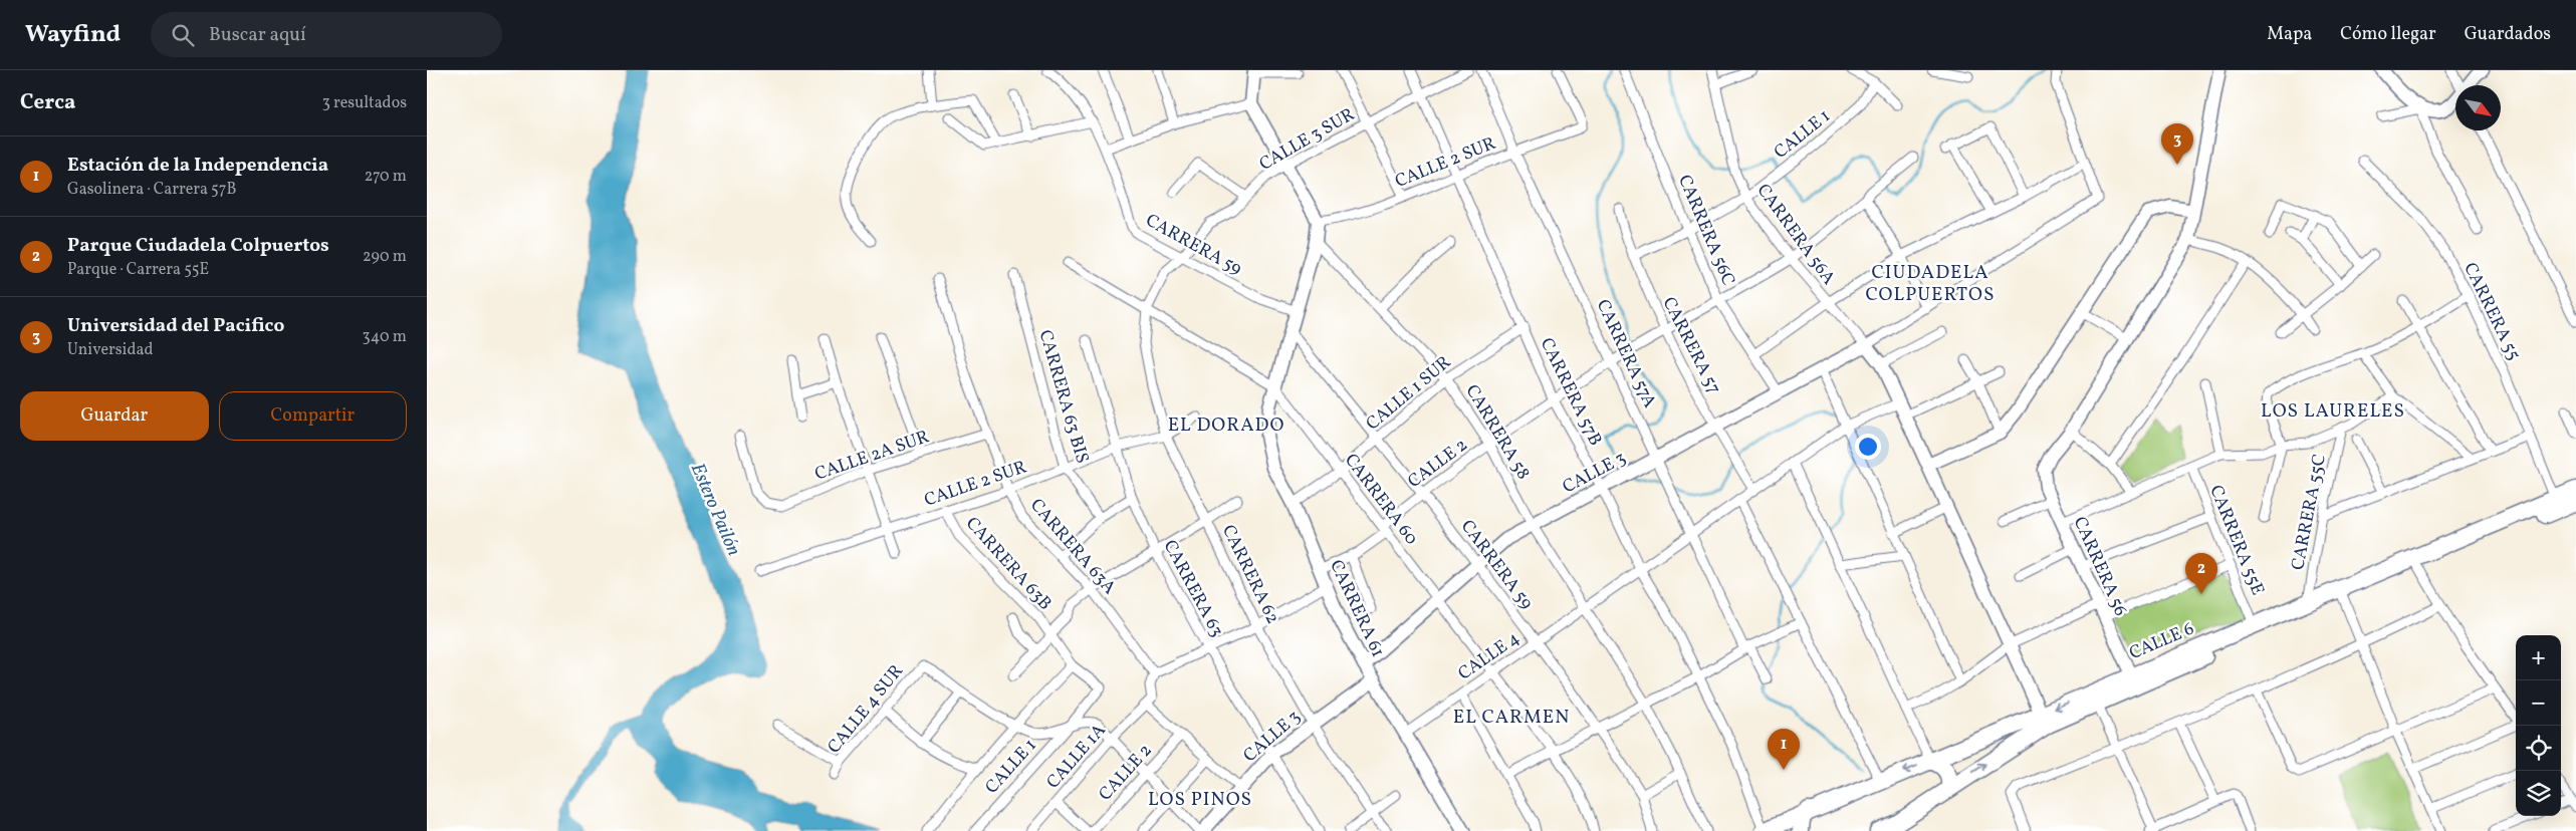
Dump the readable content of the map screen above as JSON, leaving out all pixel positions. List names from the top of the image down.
{
  "streets": {
    "highway": ["CALLE 6"],
    "main road": ["CALLE 3", "CARRERA 56", "CARRERA 61"],
    "street": [
      "CALLE 1",
      "CALLE 3 SUR",
      "CALLE 2 SUR",
      "CARRERA 56C",
      "CARRERA 56A",
      "CARRERA 59",
      "CARRERA 55",
      "CARRERA 57",
      "CARRERA 57A",
      "CARRERA 57B",
      "CALLE 1 SUR",
      "CARRERA 63 BIS",
      "CARRERA 58",
      "CALLE 2A SUR",
      "CALLE 2",
      "CARRERA 60",
      "CARRERA 55C",
      "CARRERA 55E",
      "CARRERA 63A",
      "CARRERA 63B",
      "CARRERA 62",
      "CARRERA 63",
      "CALLE 4",
      "CALLE 4 SUR",
      "CALLE 1A"
    ]
  },
  "crossings": [
    ["CALLE 1", "CARRERA 56C"],
    ["CALLE 1", "CARRERA 56A"],
    ["CALLE 1", "CARRERA 57"],
    ["CALLE 1", "CARRERA 63B"],
    ["CALLE 3 SUR", "CARRERA 59"],
    ["CALLE 3 SUR", "CARRERA 57B"],
    ["CALLE 3 SUR", "CARRERA 60"],
    ["CALLE 3 SUR", "CARRERA 62"],
    ["CALLE 2 SUR", "CARRERA 57A"],
    ["CALLE 2 SUR", "CARRERA 57B"],
    ["CALLE 2 SUR", "CARRERA 63 BIS"],
    ["CALLE 2 SUR", "CARRERA 63A"],
    ["CALLE 2 SUR", "CARRERA 63B"],
    ["CALLE 2 SUR", "CARRERA 62"],
    ["CALLE 2 SUR", "CARRERA 63"],
    ["CARRERA 56C", "CALLE 2"],
    ["CARRERA 56C", "CALLE 3"],
    ["CARRERA 56A", "CALLE 2"],
    ["CARRERA 56A", "CALLE 3"],
    ["CARRERA 59", "CALLE 1 SUR"],
    ["CARRERA 59", "CALLE 2"],
    ["CARRERA 59", "CALLE 3"],
    ["CARRERA 59", "CARRERA 61"],
    ["CARRERA 59", "CALLE 4"],
    ["CARRERA 55", "CALLE 6"],
    ["CARRERA 57", "CALLE 2"],
    ["CARRERA 57", "CALLE 3"],
    ["CARRERA 57", "CALLE 4"],
    ["CARRERA 57A", "CALLE 2"],
    ["CARRERA 57A", "CALLE 3"],
    ["CARRERA 57A", "CALLE 4"],
    ["CARRERA 57B", "CALLE 1 SUR"],
    ["CARRERA 57B", "CALLE 2"],
    ["CARRERA 57B", "CALLE 3"],
    ["CARRERA 57B", "CALLE 6"],
    ["CARRERA 57B", "CALLE 4"],
    ["CALLE 1 SUR", "CARRERA 58"],
    ["CALLE 1 SUR", "CARRERA 60"],
    ["CALLE 1 SUR", "CARRERA 61"],
    ["CARRERA 58", "CALLE 2"],
    ["CARRERA 58", "CALLE 3"],
    ["CARRERA 58", "CARRERA 61"],
    ["CARRERA 58", "CALLE 4"],
    ["CALLE 2A SUR", "CARRERA 63A"],
    ["CALLE 2", "CARRERA 60"],
    ["CALLE 2", "CARRERA 61"],
    ["CALLE 3", "CARRERA 60"],
    ["CALLE 3", "CARRERA 62"],
    ["CALLE 3", "CARRERA 63"],
    ["CALLE 3", "CARRERA 61"],
    ["CARRERA 60", "CARRERA 62"],
    ["CARRERA 60", "CARRERA 61"],
    ["CARRERA 60", "CALLE 4"],
    ["CARRERA 55C", "CALLE 6"],
    ["CARRERA 55E", "CALLE 6"],
    ["CARRERA 56", "CALLE 6"],
    ["CARRERA 61", "CALLE 4"]
  ],
  "districts": [
    "CIUDADELA COLPUERTOS",
    "LOS LAURELES",
    "EL DORADO",
    "EL CARMEN",
    "LOS PINOS"
  ],
  "water": ["Estero Pailón"],
  "north": "bottom right",
  "page": {
    "header": "Wayfind",
    "search": "Buscar aquí",
    "nav": ["Mapa", "Cómo llegar", "Guardados"],
    "heading": ["Cerca", "3 resultados"],
    "pins": ["3", "2", "1"],
    "list": [
      {
        "mark": "1",
        "name": "Estación de la Independencia",
        "note": "Gasolinera · Carrera 57B",
        "value": "270 m"
      },
      {
        "mark": "2",
        "name": "Parque Ciudadela Colpuertos",
        "note": "Parque · Carrera 55E",
        "value": "290 m"
      },
      {
        "mark": "3",
        "name": "Universidad del Pacifico",
        "note": "Universidad",
        "value": "340 m"
      }
    ],
    "buttons": ["Guardar", "Compartir"],
    "map_buttons": ["+", "−"]
  }
}
